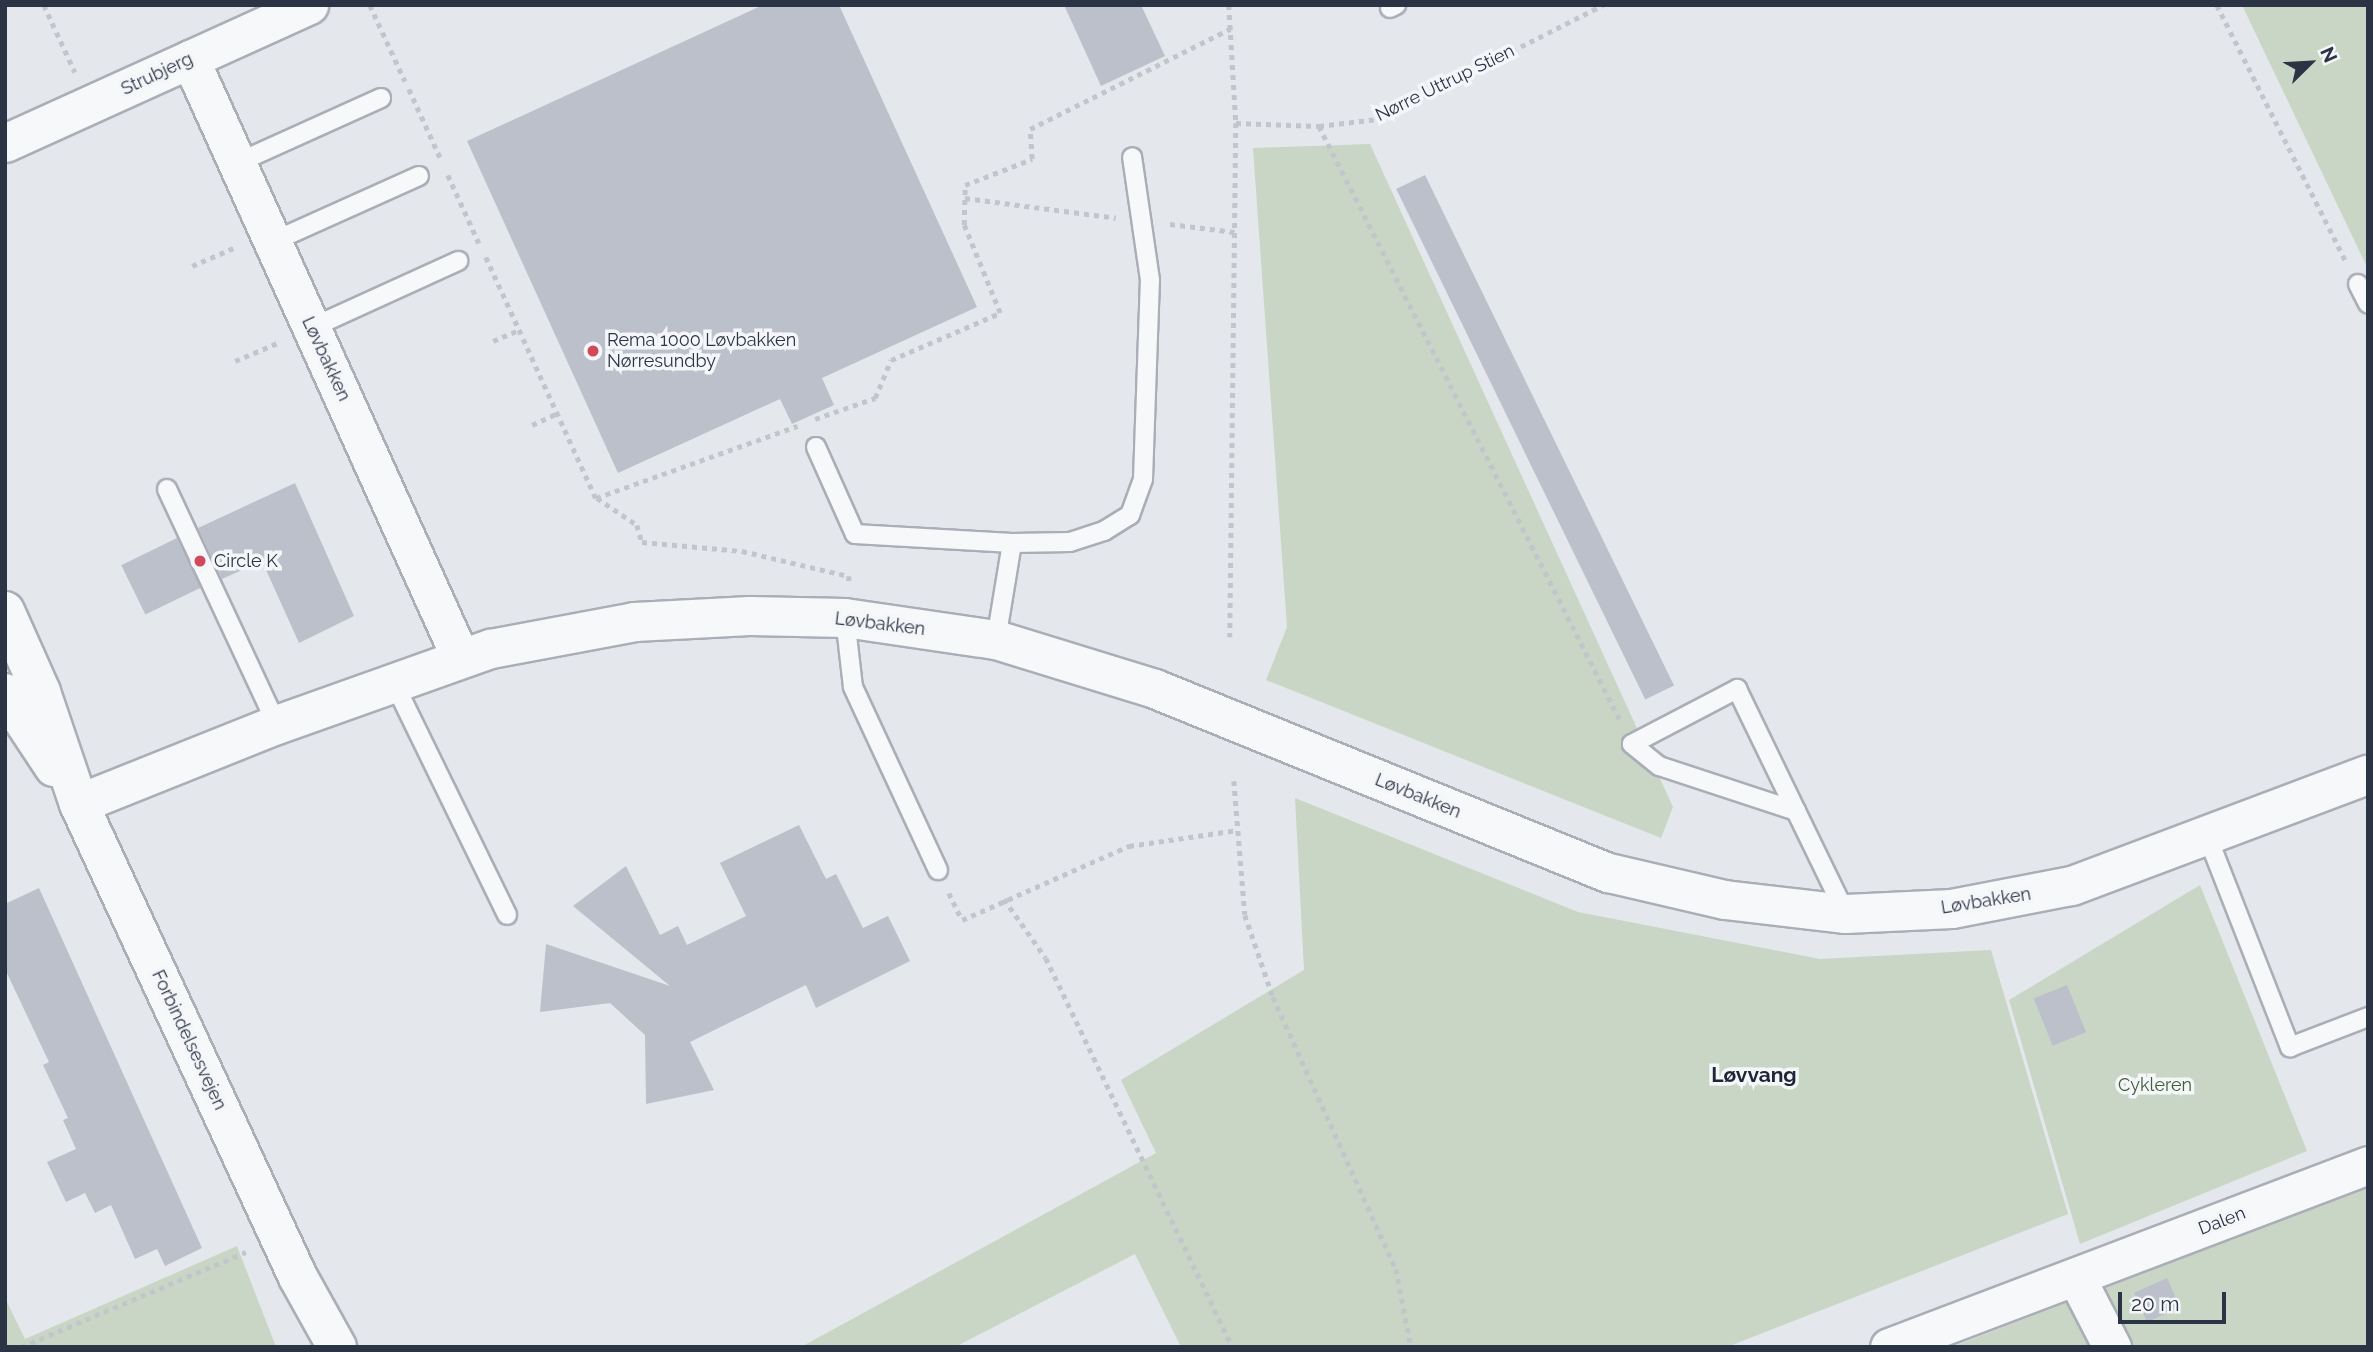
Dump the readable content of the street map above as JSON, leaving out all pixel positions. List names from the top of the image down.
{
  "streets": {
    "street": [
      "Strubjerg",
      "Løvbakken",
      "Forbindelsesvejen",
      "Dalen"
    ],
    "path": ["Nørre Uttrup Stien"]
  },
  "crossings": [
    ["Strubjerg", "Løvbakken"],
    ["Løvbakken", "Forbindelsesvejen"]
  ],
  "districts": ["Løvvang"],
  "parks": ["Cykleren"],
  "places": ["Rema 1000 Løvbakken Nørresundby", "Circle K"],
  "scale_bar": "20 m",
  "north": "top right"
}
